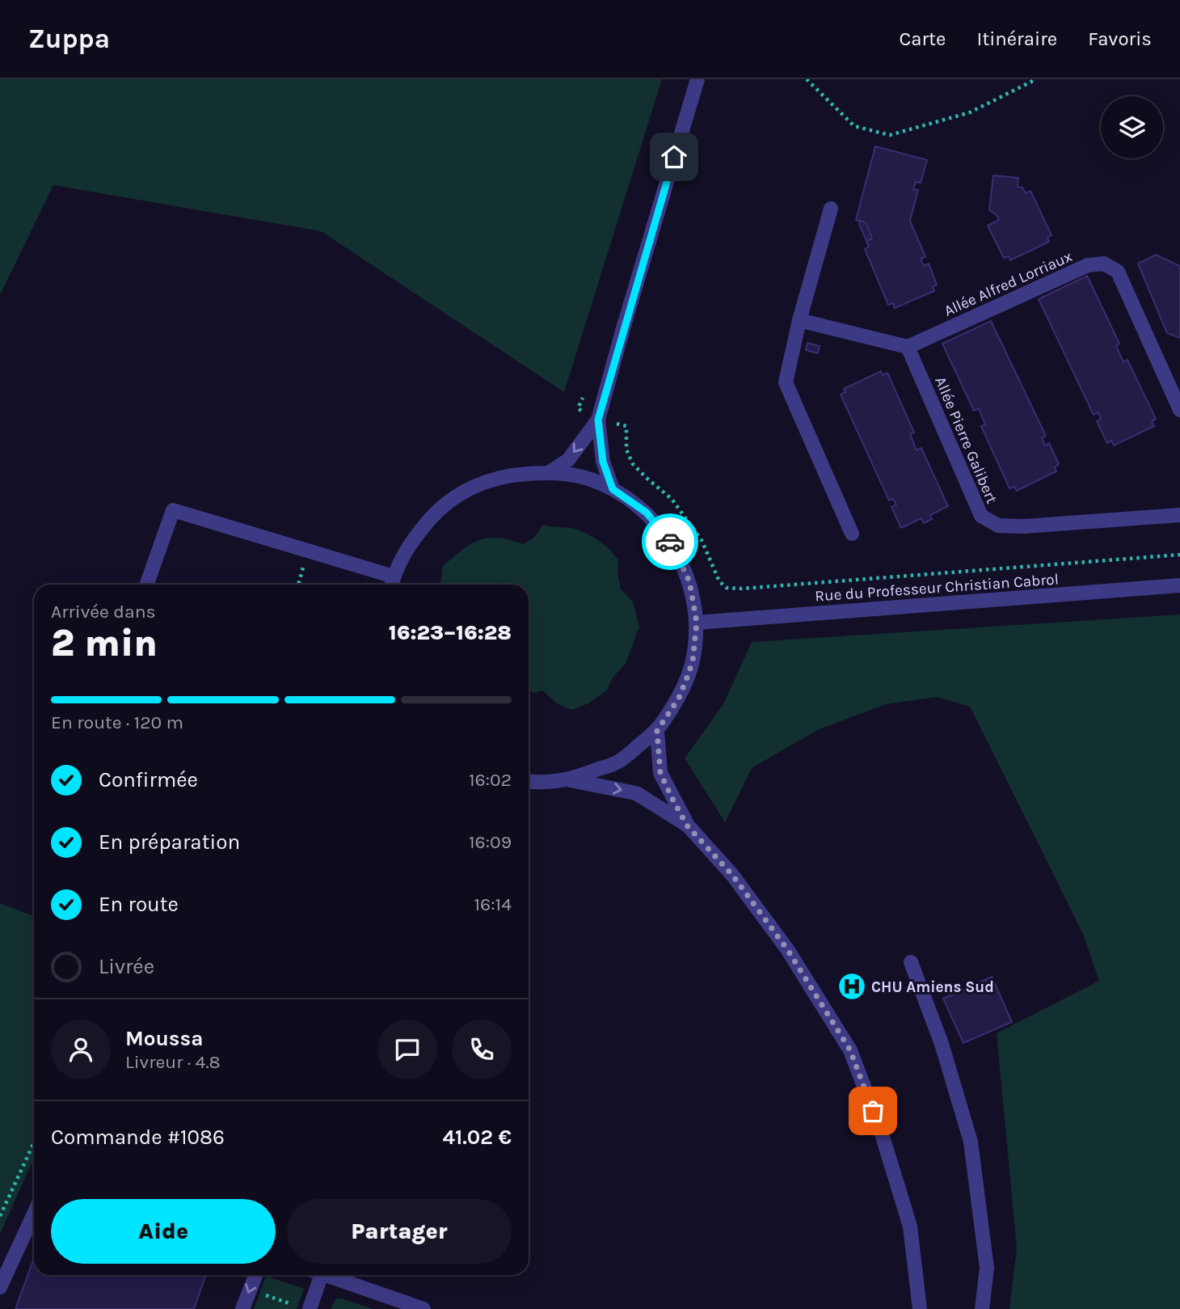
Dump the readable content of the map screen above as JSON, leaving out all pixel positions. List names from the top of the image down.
{
  "streets": {
    "street": ["Allée Alfred Lorriaux", "Allée Pierre Galibert", "Rue du Professeur Christian Cabrol"]
  },
  "crossings": [
    ["Allée Alfred Lorriaux", "Allée Pierre Galibert"]
  ],
  "places": {
    "hospital": ["CHU Amiens Sud"]
  },
  "page": {
    "header": "Zuppa",
    "nav": ["Carte", "Itinéraire", "Favoris"],
    "heading": ["2 min", "Arrivée dans", "16:23–16:28"],
    "panel": [
      "Moussa",
      "Livreur · 4.8",
      "Commande #1086",
      "41.02 €"
    ],
    "bar": "En route · 120 m",
    "list": [
      ["Confirmée", "16:02"],
      ["En préparation", "16:09"],
      ["En route", "16:14"],
      "Livrée"
    ],
    "buttons": ["Aide", "Partager"]
  }
}
